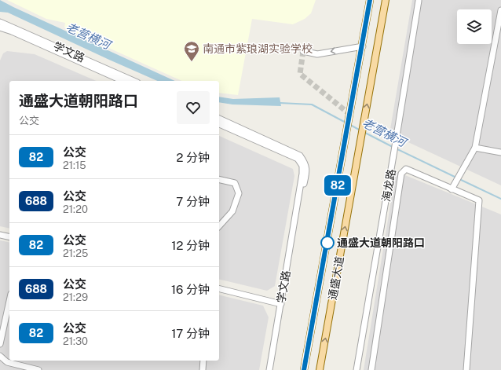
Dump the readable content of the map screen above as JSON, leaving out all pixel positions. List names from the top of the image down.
{
  "streets": {
    "main road": ["通盛大道"],
    "street": ["学文路", "海龙路"]
  },
  "water": ["老营横河"],
  "places": {
    "school or university": ["南通市紫琅湖实验学校"],
    "other": ["通盛大道朝阳路口"]
  },
  "lines": ["bus line 82"],
  "page": {
    "on_map": "82",
    "heading": ["通盛大道朝阳路口", "公交"],
    "list": [
      {
        "mark": "82",
        "name": "公交",
        "note": "21:15",
        "value": "2 分钟"
      },
      {
        "mark": "688",
        "name": "公交",
        "note": "21:20",
        "value": "7 分钟"
      },
      {
        "mark": "82",
        "name": "公交",
        "note": "21:25",
        "value": "12 分钟"
      },
      {
        "mark": "688",
        "name": "公交",
        "note": "21:29",
        "value": "16 分钟"
      },
      {
        "mark": "82",
        "name": "公交",
        "note": "21:30",
        "value": "17 分钟"
      }
    ]
  }
}
